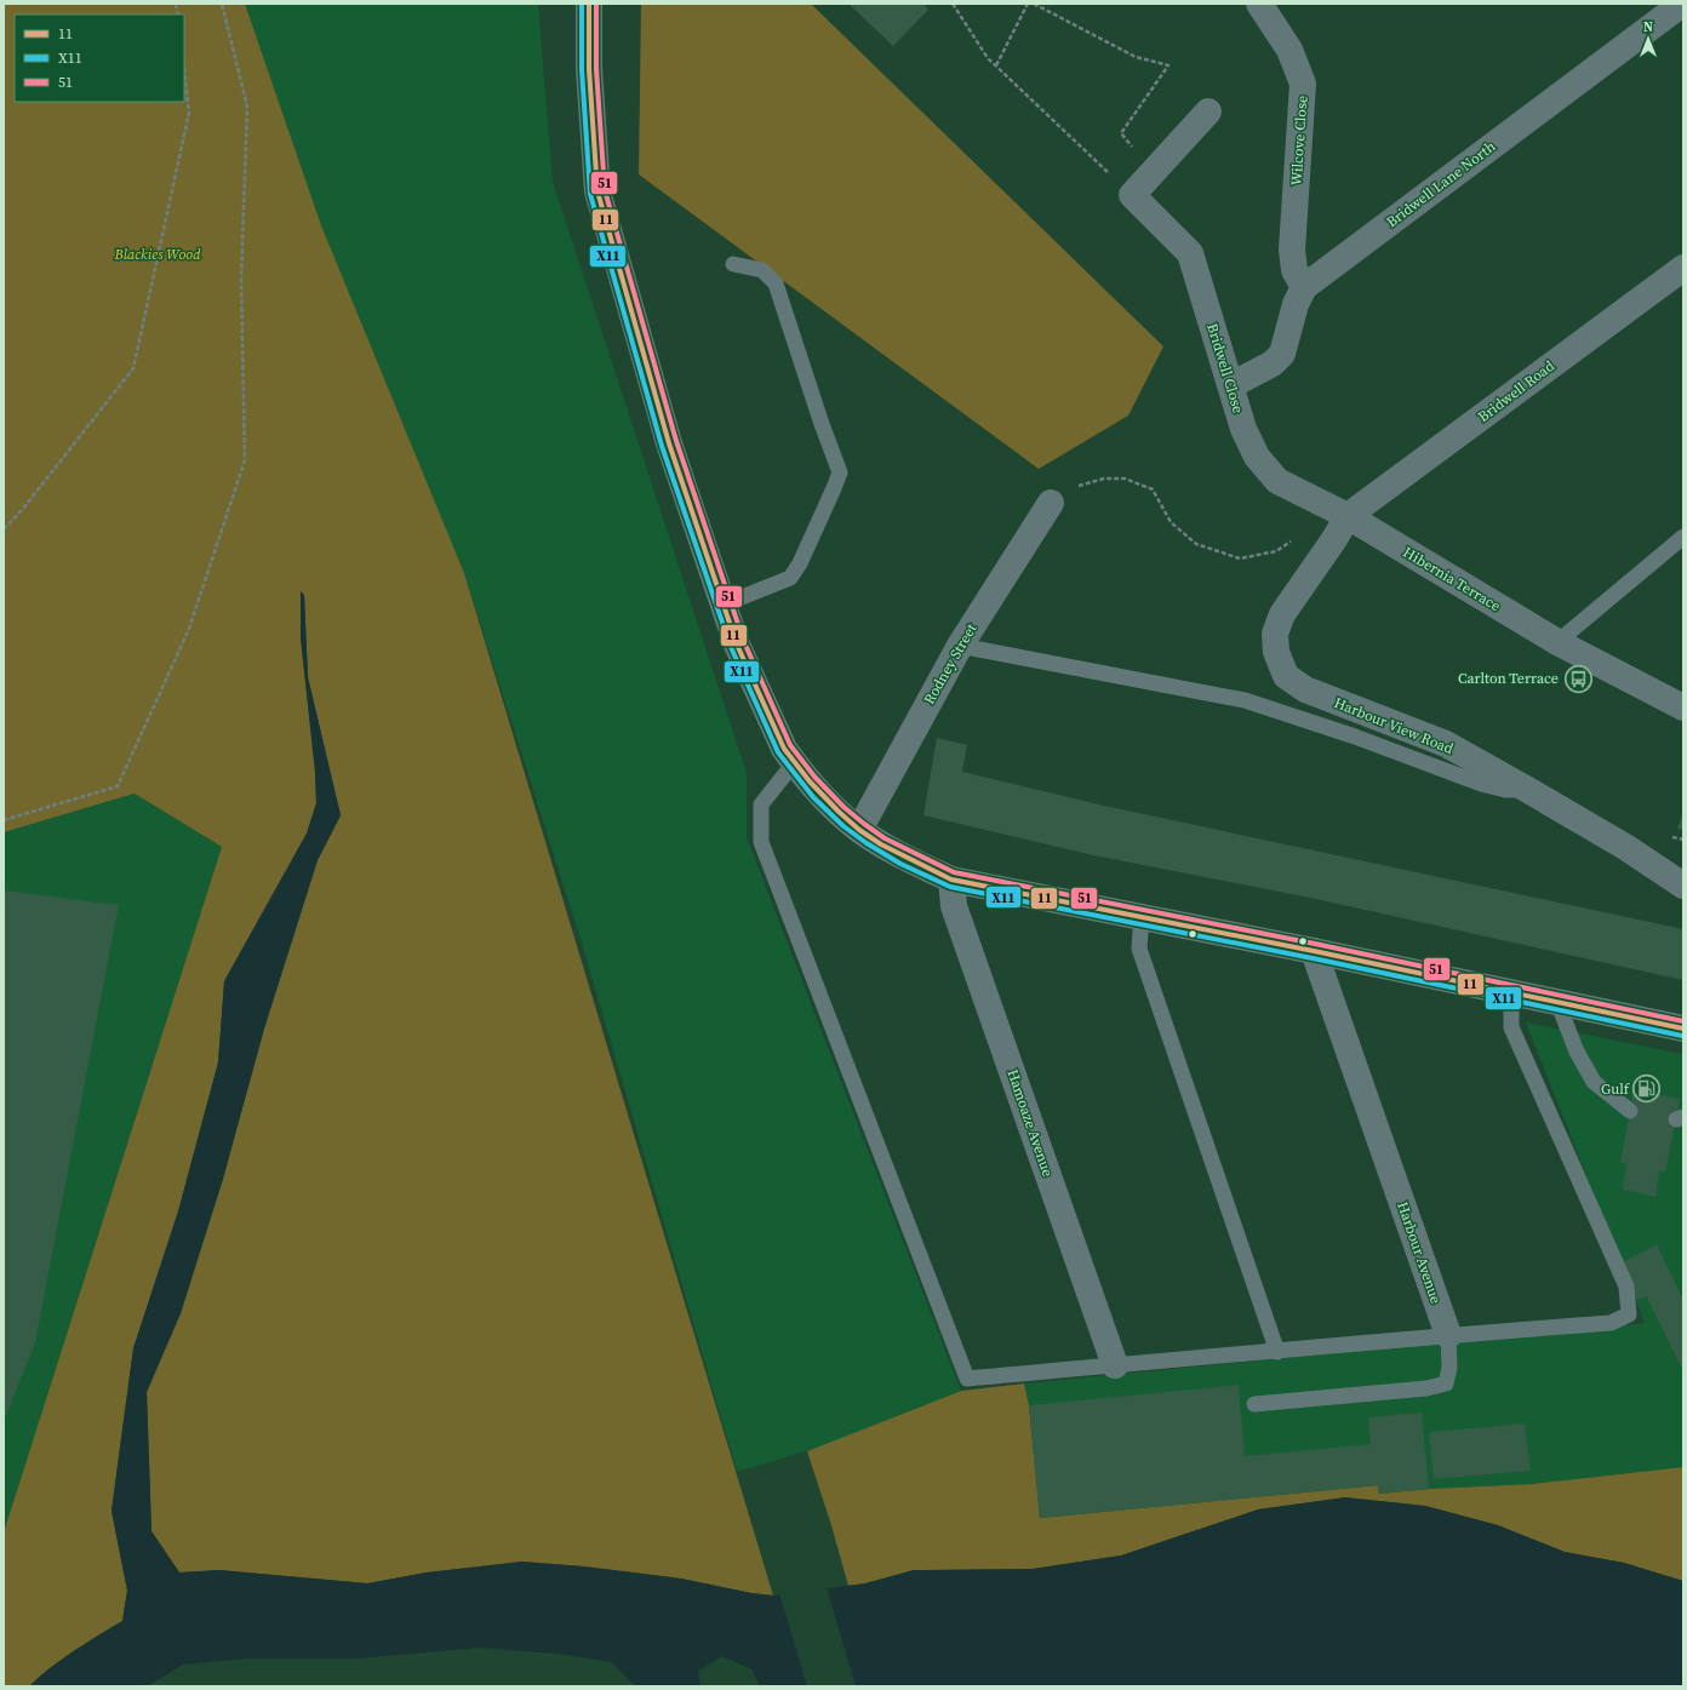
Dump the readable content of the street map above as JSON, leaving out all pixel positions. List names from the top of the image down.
{
  "streets": {
    "street": [
      "Wilcove Close",
      "Bridwell Lane North",
      "Bridwell Close",
      "Bridwell Road",
      "Hibernia Terrace",
      "Rodney Street",
      "Harbour View Road",
      "Hamoaze Avenue",
      "Harbour Avenue"
    ]
  },
  "crossings": [
    ["Wilcove Close", "Bridwell Lane North"],
    ["Bridwell Lane North", "Bridwell Close"],
    ["Bridwell Close", "Bridwell Road"],
    ["Bridwell Close", "Hibernia Terrace"],
    ["Bridwell Close", "Harbour View Road"],
    ["Bridwell Road", "Hibernia Terrace"],
    ["Bridwell Road", "Harbour View Road"],
    ["Hibernia Terrace", "Harbour View Road"]
  ],
  "parks": ["Blackies Wood"],
  "places": {
    "bus stop": ["Carlton Terrace"],
    "fuel station": ["Gulf"]
  },
  "lines": ["transit line 11", "transit line X11", "transit line 51"],
  "legend": ["11", "X11", "51"],
  "north": "top"
}
